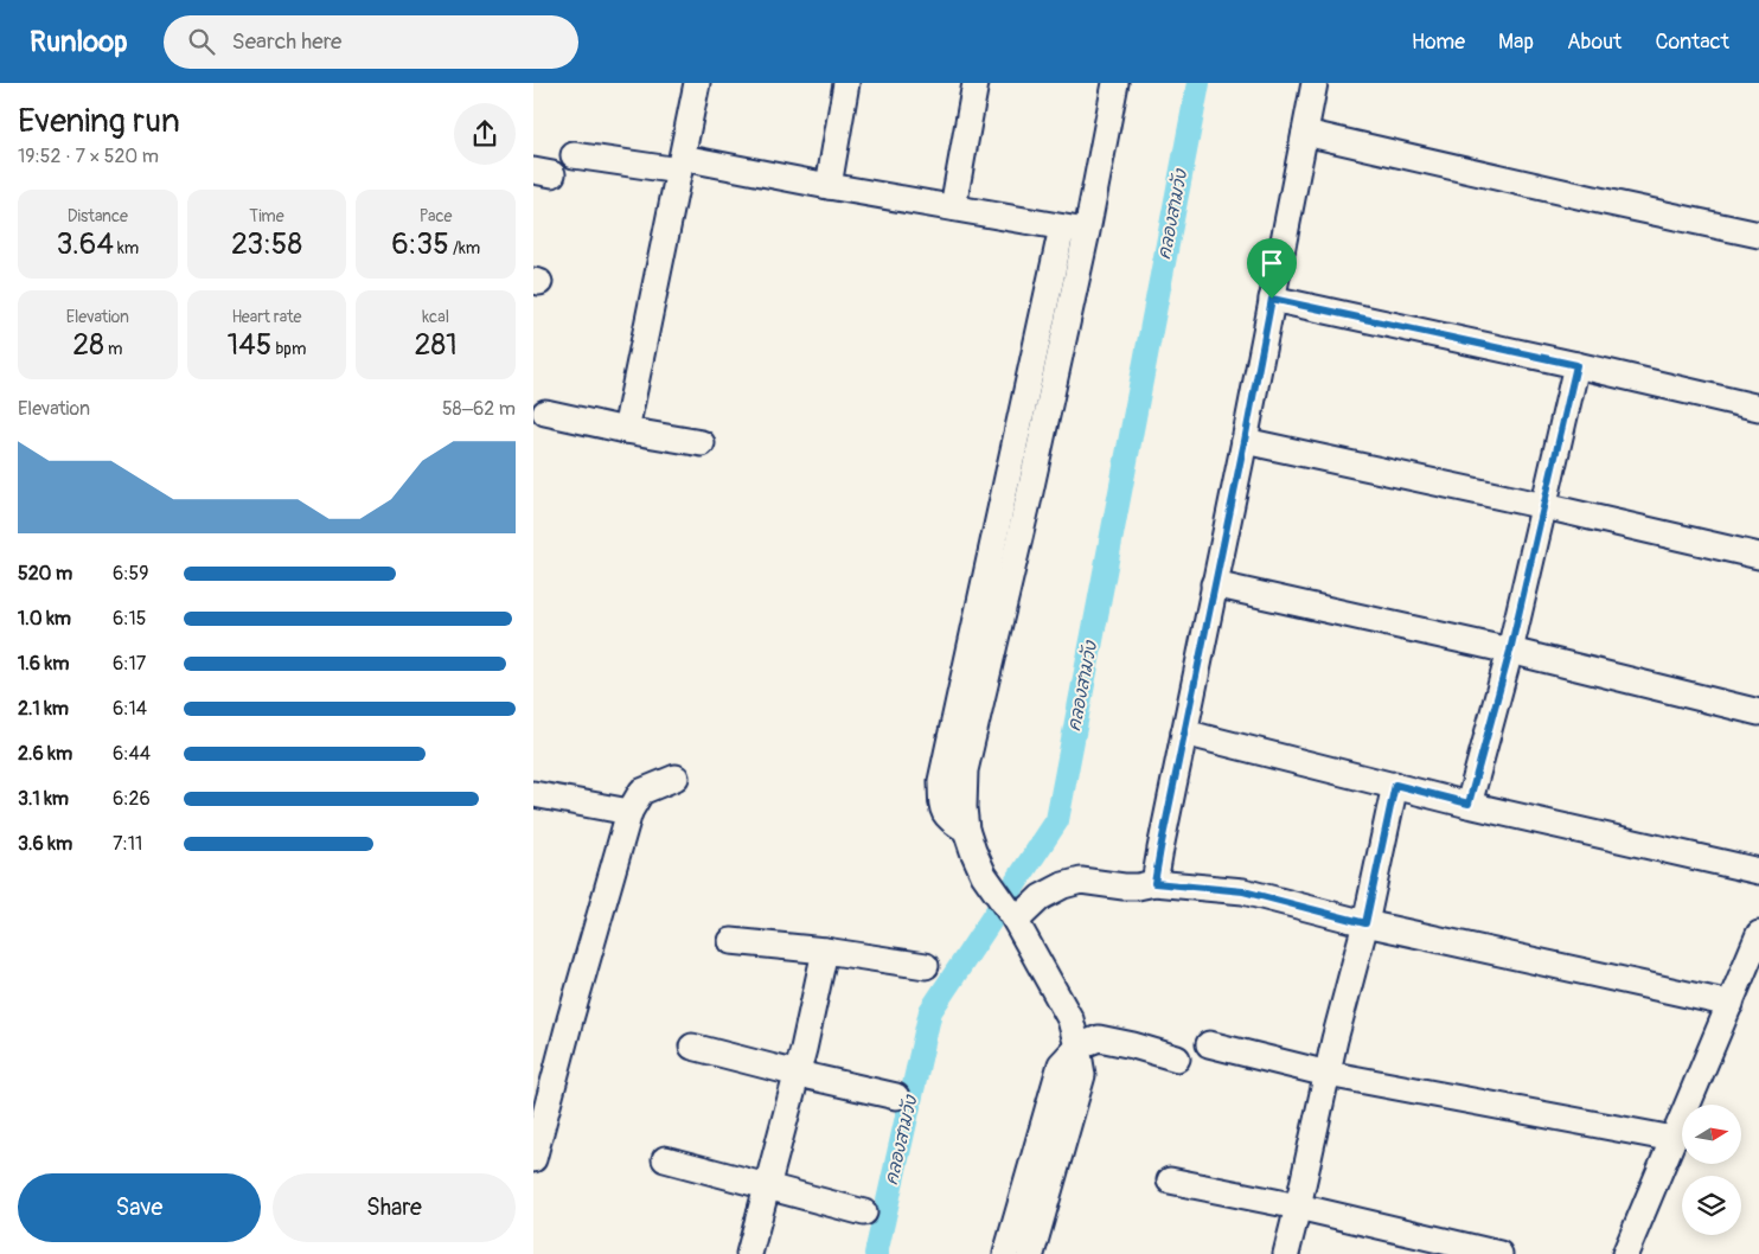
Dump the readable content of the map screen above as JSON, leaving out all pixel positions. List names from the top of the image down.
{
  "water": ["คลองสามวัง"],
  "north": "right",
  "page": {
    "header": "Runloop",
    "search": "Search here",
    "nav": [
      "Home",
      "Map",
      "About",
      "Contact"
    ],
    "heading": ["Evening run", "19:52 · 7 × 520 m"],
    "stats": [
      ["Distance", "3.64 km"],
      ["Time", "23:58"],
      ["Pace", "6:35 /km"],
      ["Elevation", "28 m"],
      ["Heart rate", "145 bpm"],
      ["kcal", "281"]
    ],
    "chart": ["Elevation", "58–62 m"],
    "list": [
      {
        "name": "520 m",
        "note": "6:59"
      },
      {
        "name": "1.0 km",
        "note": "6:15"
      },
      {
        "name": "1.6 km",
        "note": "6:17"
      },
      {
        "name": "2.1 km",
        "note": "6:14"
      },
      {
        "name": "2.6 km",
        "note": "6:44"
      },
      {
        "name": "3.1 km",
        "note": "6:26"
      },
      {
        "name": "3.6 km",
        "note": "7:11"
      }
    ],
    "buttons": ["Save", "Share"]
  }
}
